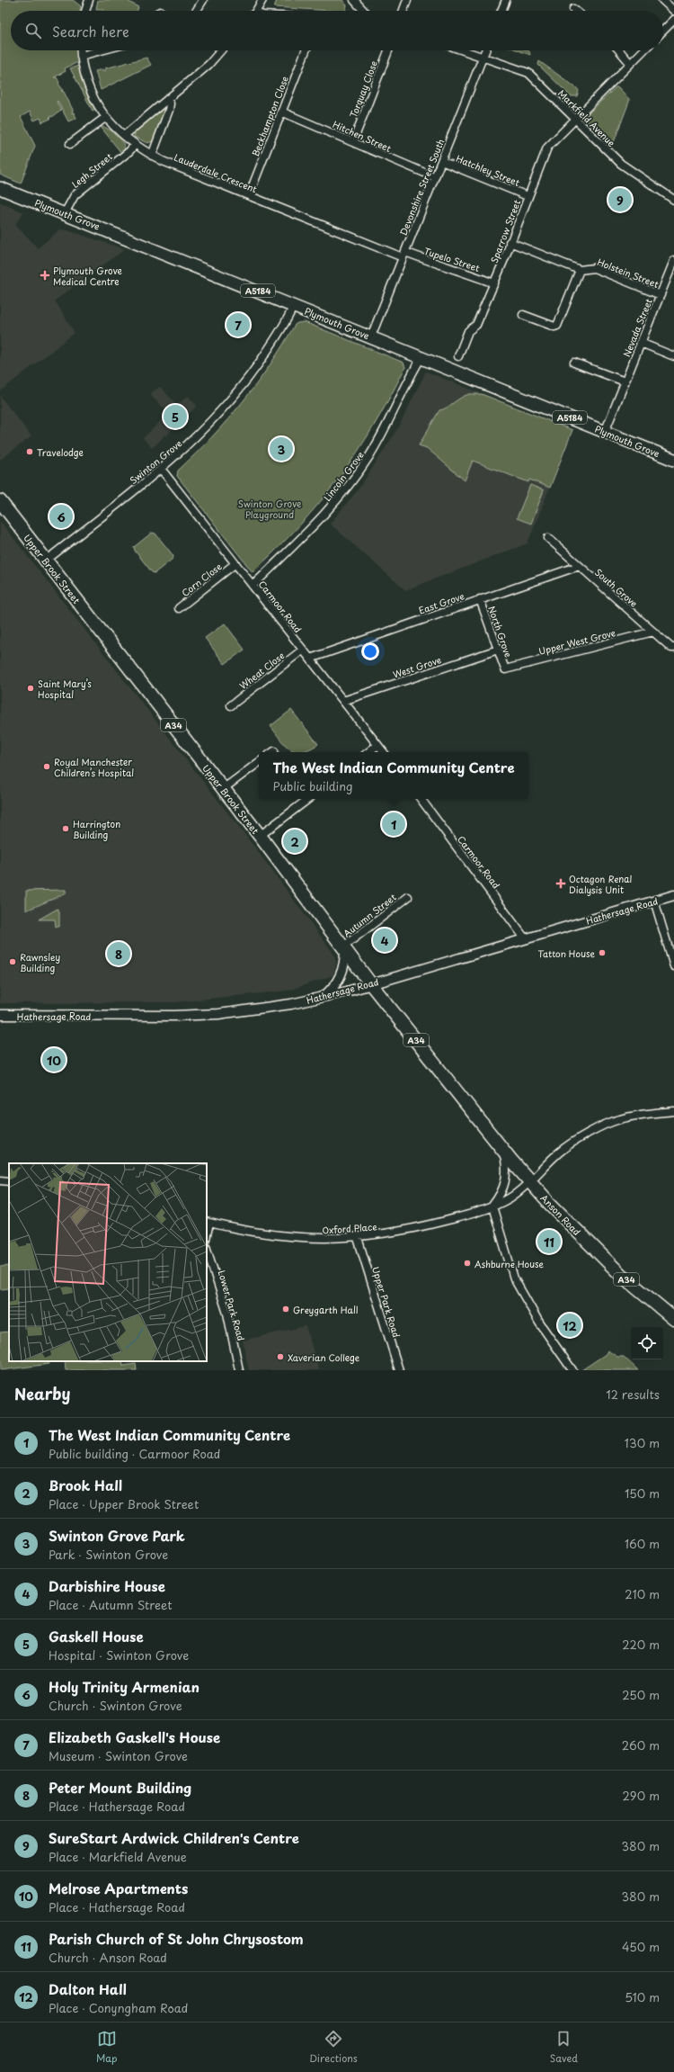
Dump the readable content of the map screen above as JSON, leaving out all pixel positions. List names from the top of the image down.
{
  "streets": {
    "highway": ["Upper Brook Street", "A34", "Anson Road"],
    "main road": ["Plymouth Grove", "A5184"],
    "street": [
      "Torquay Close",
      "Beckhampton Close",
      "Markfield Avenue",
      "Hitchen Street",
      "Legh Street",
      "Hatchley Street",
      "Lauderdale Crescent",
      "Devonshire Street South",
      "Sparrow Street",
      "Tupelo Street",
      "Holstein Street",
      "Nevada Street",
      "Swinton Grove",
      "Lincoln Grove",
      "Corn Close",
      "South Grove",
      "East Grove",
      "Carmoor Road",
      "North Grove",
      "Upper West Grove",
      "West Grove",
      "Wheat Close",
      "Hathersage Road",
      "Autumn Street",
      "Oxford Place",
      "Upper Park Road",
      "Lower Park Road"
    ]
  },
  "crossings": [
    ["Torquay Close", "Hitchen Street"],
    ["Beckhampton Close", "Hitchen Street"],
    ["Beckhampton Close", "Lauderdale Crescent"],
    ["Markfield Avenue", "Devonshire Street South"],
    ["Markfield Avenue", "Sparrow Street"],
    ["Hitchen Street", "Devonshire Street South"],
    ["Legh Street", "Lauderdale Crescent"],
    ["Legh Street", "Plymouth Grove"],
    ["Hatchley Street", "Devonshire Street South"],
    ["Hatchley Street", "Sparrow Street"],
    ["Lauderdale Crescent", "Devonshire Street South"],
    ["Lauderdale Crescent", "Tupelo Street"],
    ["Devonshire Street South", "Plymouth Grove"],
    ["Devonshire Street South", "Tupelo Street"],
    ["Plymouth Grove", "Nevada Street"],
    ["Plymouth Grove", "Swinton Grove"],
    ["Plymouth Grove", "Lincoln Grove"],
    ["Sparrow Street", "Tupelo Street"],
    ["Sparrow Street", "Holstein Street"],
    ["Holstein Street", "Nevada Street"],
    ["Swinton Grove", "Upper Brook Street"],
    ["Swinton Grove", "Carmoor Road"],
    ["Lincoln Grove", "Carmoor Road"],
    ["Upper Brook Street", "Hathersage Road"],
    ["Upper Brook Street", "Autumn Street"],
    ["Upper Brook Street", "Anson Road"],
    ["Corn Close", "Carmoor Road"],
    ["South Grove", "East Grove"],
    ["South Grove", "Upper West Grove"],
    ["East Grove", "Carmoor Road"],
    ["East Grove", "North Grove"],
    ["Carmoor Road", "West Grove"],
    ["Carmoor Road", "Wheat Close"],
    ["Carmoor Road", "Hathersage Road"],
    ["North Grove", "Upper West Grove"],
    ["North Grove", "West Grove"],
    ["Anson Road", "Oxford Place"],
    ["Oxford Place", "Upper Park Road"]
  ],
  "parks": ["Swinton Grove Playground"],
  "places": {
    "health": ["Plymouth Grove Medical Centre", "Octagon Renal Dialysis Unit"],
    "other": [
      "Travelodge",
      "Saint Mary’s Hospital",
      "Royal Manchester Children’s Hospital",
      "Harrington Building",
      "Tatton House",
      "Rawnsley Building",
      "Ashburne House",
      "Greygarth Hall",
      "Xaverian College"
    ]
  },
  "page": {
    "search": "Search here",
    "pins": [
      "9",
      "7",
      "5",
      "3",
      "6",
      "1",
      "2",
      "4",
      "8",
      "10",
      "11",
      "12"
    ],
    "popup": ["The West Indian Community Centre", "Public building"],
    "heading": ["Nearby", "12 results"],
    "list": [
      {
        "mark": "1",
        "name": "The West Indian Community Centre",
        "note": "Public building · Carmoor Road",
        "value": "130 m"
      },
      {
        "mark": "2",
        "name": "Brook Hall",
        "note": "Place · Upper Brook Street",
        "value": "150 m"
      },
      {
        "mark": "3",
        "name": "Swinton Grove Park",
        "note": "Park · Swinton Grove",
        "value": "160 m"
      },
      {
        "mark": "4",
        "name": "Darbishire House",
        "note": "Place · Autumn Street",
        "value": "210 m"
      },
      {
        "mark": "5",
        "name": "Gaskell House",
        "note": "Hospital · Swinton Grove",
        "value": "220 m"
      },
      {
        "mark": "6",
        "name": "Holy Trinity Armenian",
        "note": "Church · Swinton Grove",
        "value": "250 m"
      },
      {
        "mark": "7",
        "name": "Elizabeth Gaskell's House",
        "note": "Museum · Swinton Grove",
        "value": "260 m"
      },
      {
        "mark": "8",
        "name": "Peter Mount Building",
        "note": "Place · Hathersage Road",
        "value": "290 m"
      },
      {
        "mark": "9",
        "name": "SureStart Ardwick Children's Centre",
        "note": "Place · Markfield Avenue",
        "value": "380 m"
      },
      {
        "mark": "10",
        "name": "Melrose Apartments",
        "note": "Place · Hathersage Road",
        "value": "380 m"
      },
      {
        "mark": "11",
        "name": "Parish Church of St John Chrysostom",
        "note": "Church · Anson Road",
        "value": "450 m"
      },
      {
        "mark": "12",
        "name": "Dalton Hall",
        "note": "Place · Conyngham Road",
        "value": "510 m"
      }
    ],
    "nav": ["Map", "Directions", "Saved"]
  }
}
